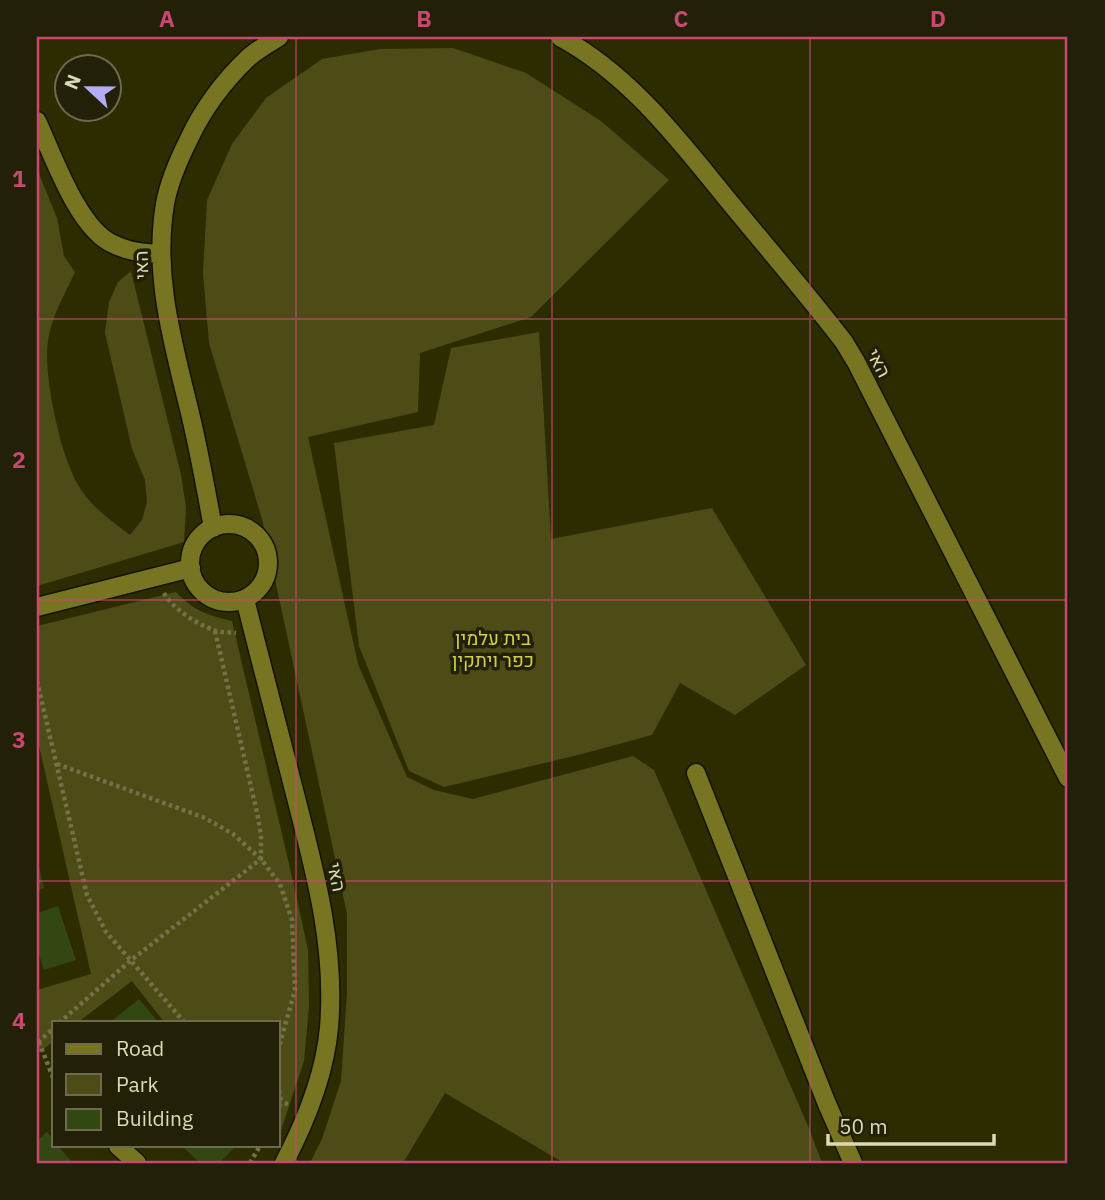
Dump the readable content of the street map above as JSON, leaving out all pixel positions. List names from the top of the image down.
{
  "streets": {
    "street": ["האי"]
  },
  "parks": ["בית עלמין כפר ויתקין"],
  "legend": ["Road", "Park", "Building"],
  "scale_bar": "50 m",
  "north": "left",
  "grid": {
    "columns": [
      "A",
      "B",
      "C",
      "D"
    ],
    "rows": [
      "1",
      "2",
      "3",
      "4"
    ]
  }
}
